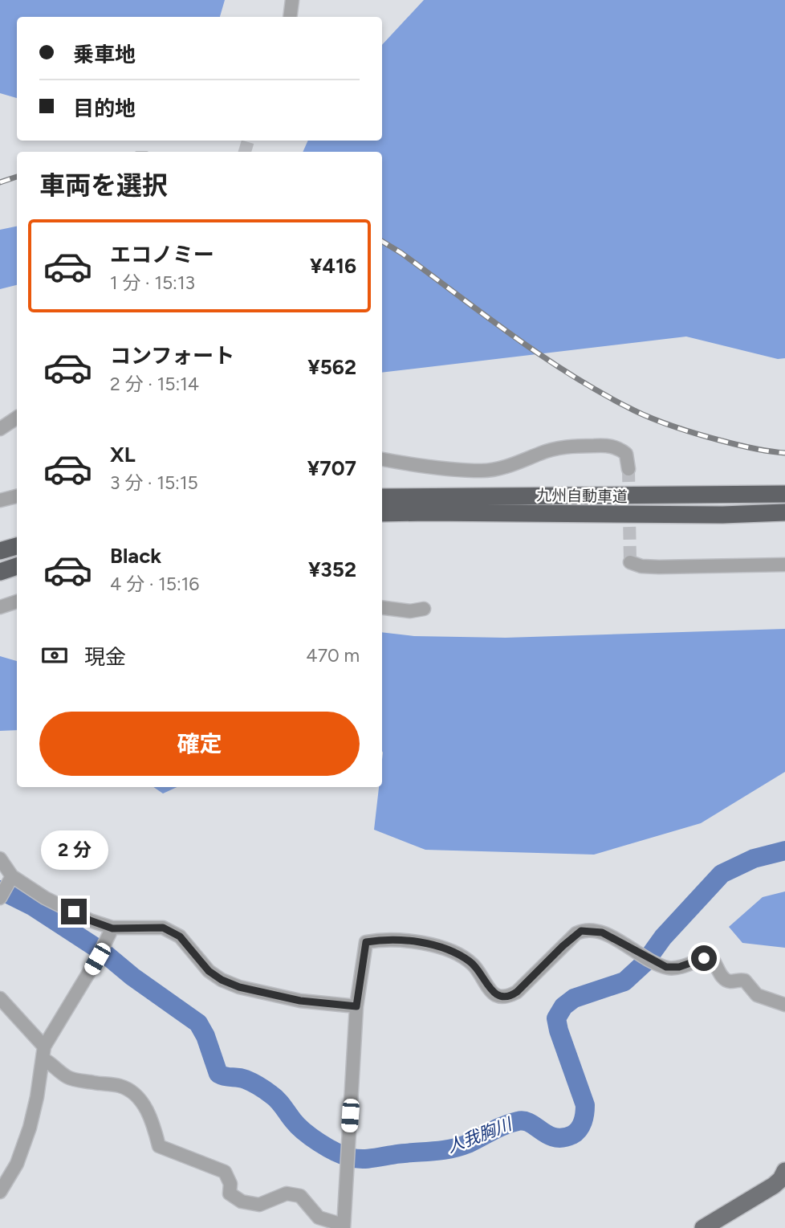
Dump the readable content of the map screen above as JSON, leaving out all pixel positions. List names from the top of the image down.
{
  "streets": {
    "highway": ["九州自動車道"]
  },
  "water": ["人我胸川"],
  "page": {
    "banner": ["乗車地", "目的地"],
    "heading": "車両を選択",
    "list": [
      {
        "name": "エコノミー",
        "note": "1 分 · 15:13",
        "value": "¥416"
      },
      {
        "name": "コンフォート",
        "note": "2 分 · 15:14",
        "value": "¥562"
      },
      {
        "name": "XL",
        "note": "3 分 · 15:15",
        "value": "¥707"
      },
      {
        "name": "Black",
        "note": "4 分 · 15:16",
        "value": "¥352"
      }
    ],
    "pay": ["現金", "470 m"],
    "buttons": "確定",
    "bubble": "2 分"
  }
}
